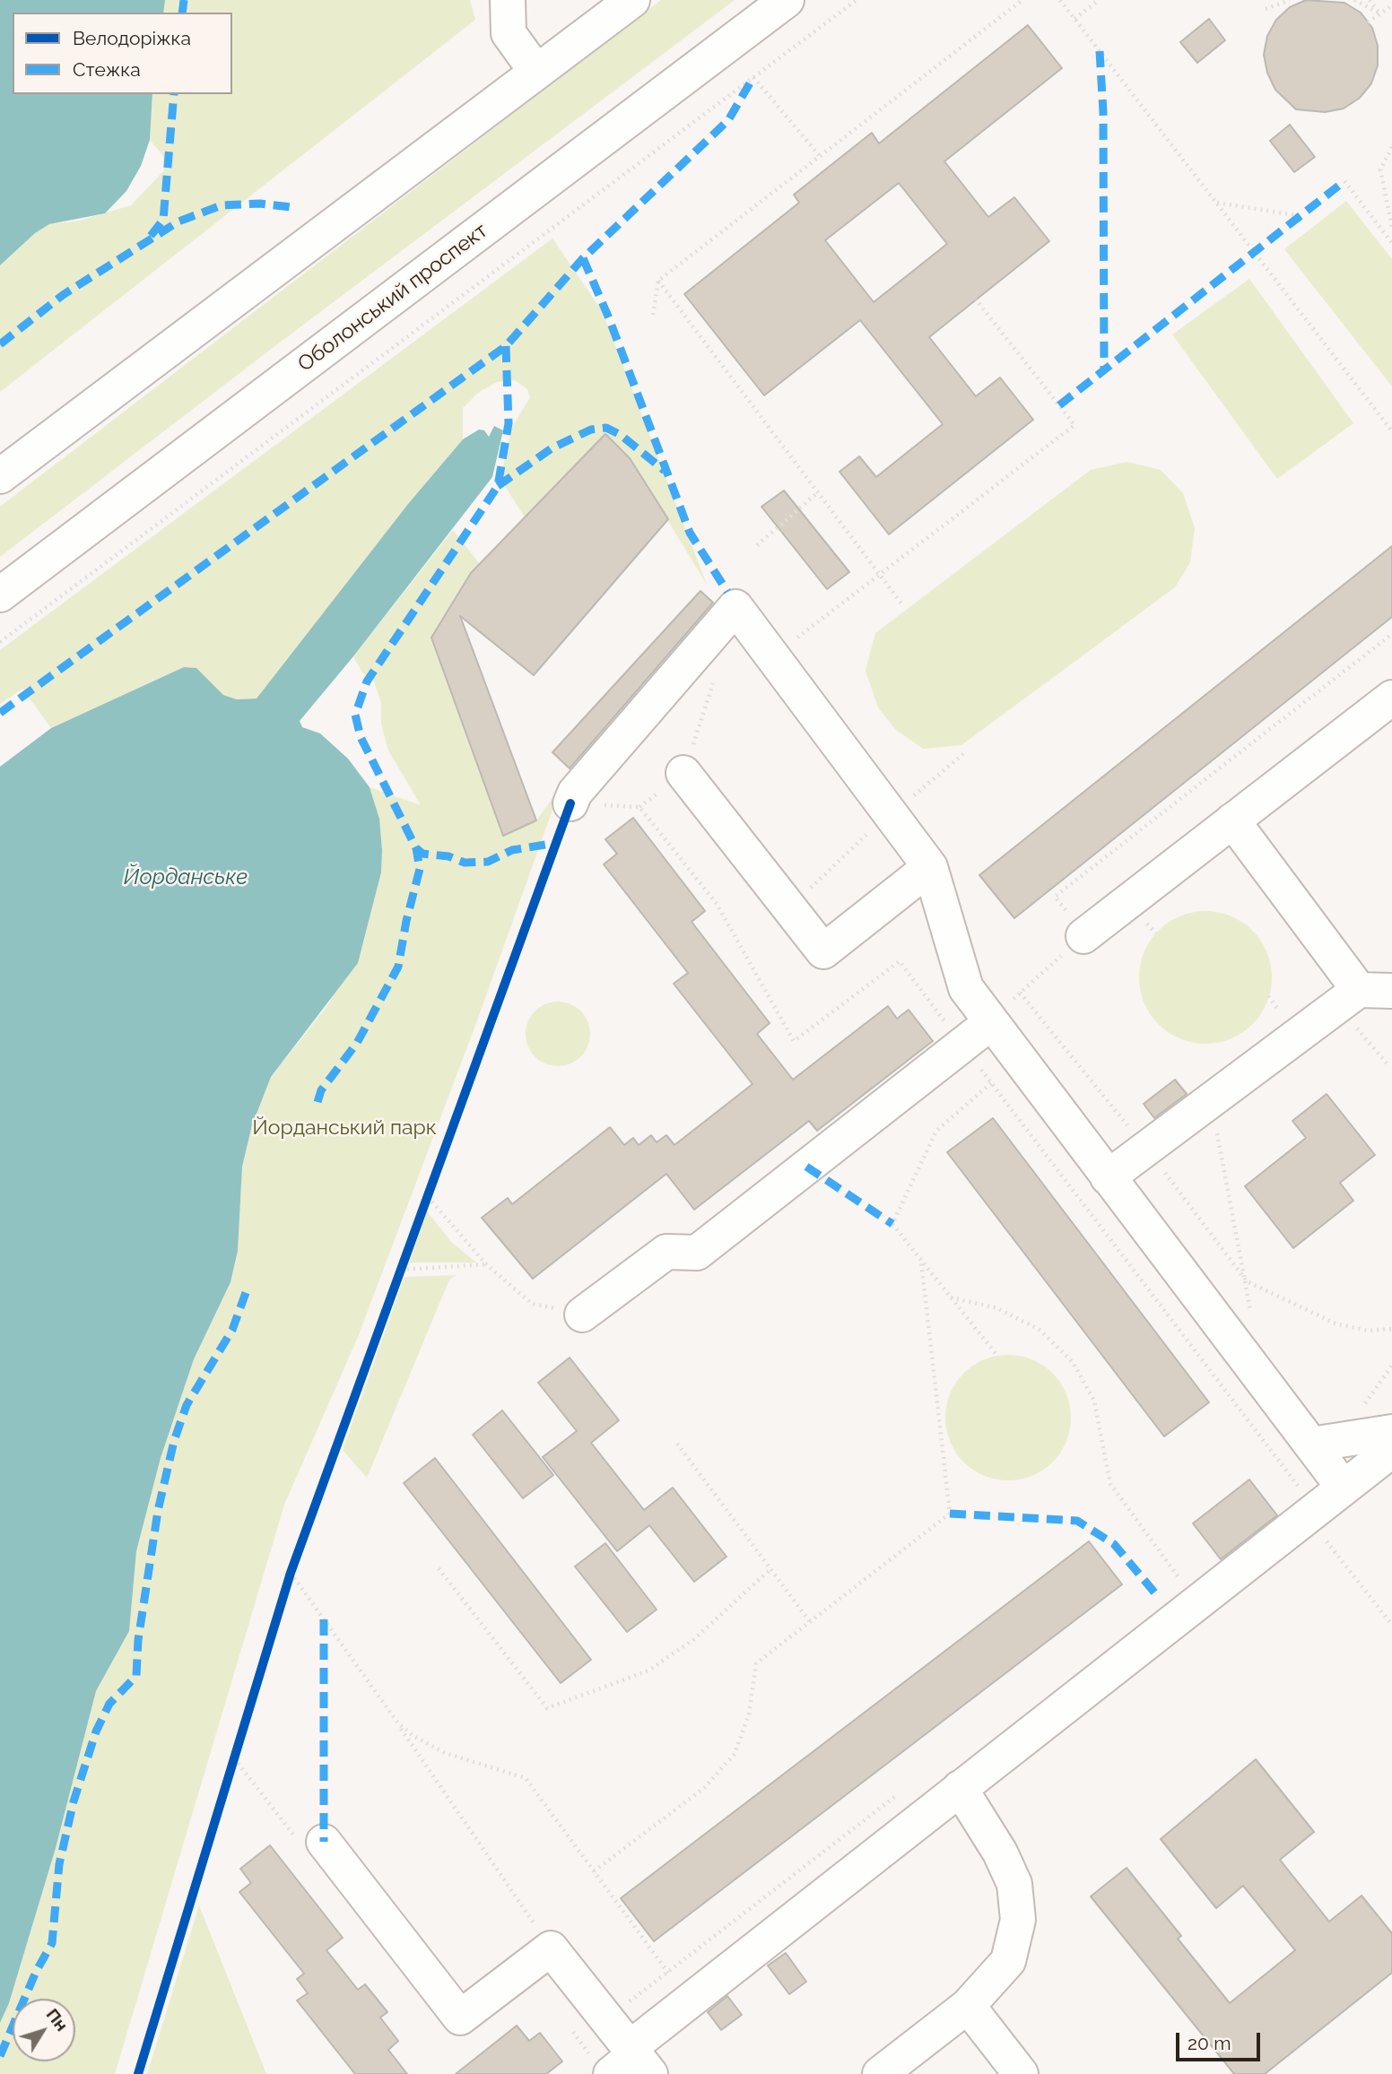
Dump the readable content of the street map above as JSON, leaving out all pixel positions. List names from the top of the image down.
{
  "streets": {
    "main road": ["Оболонський проспект"]
  },
  "water": ["Йорданське"],
  "parks": ["Йорданський парк"],
  "legend": ["Велодоріжка", "Стежка"],
  "scale_bar": "20 m",
  "north": "top right"
}
